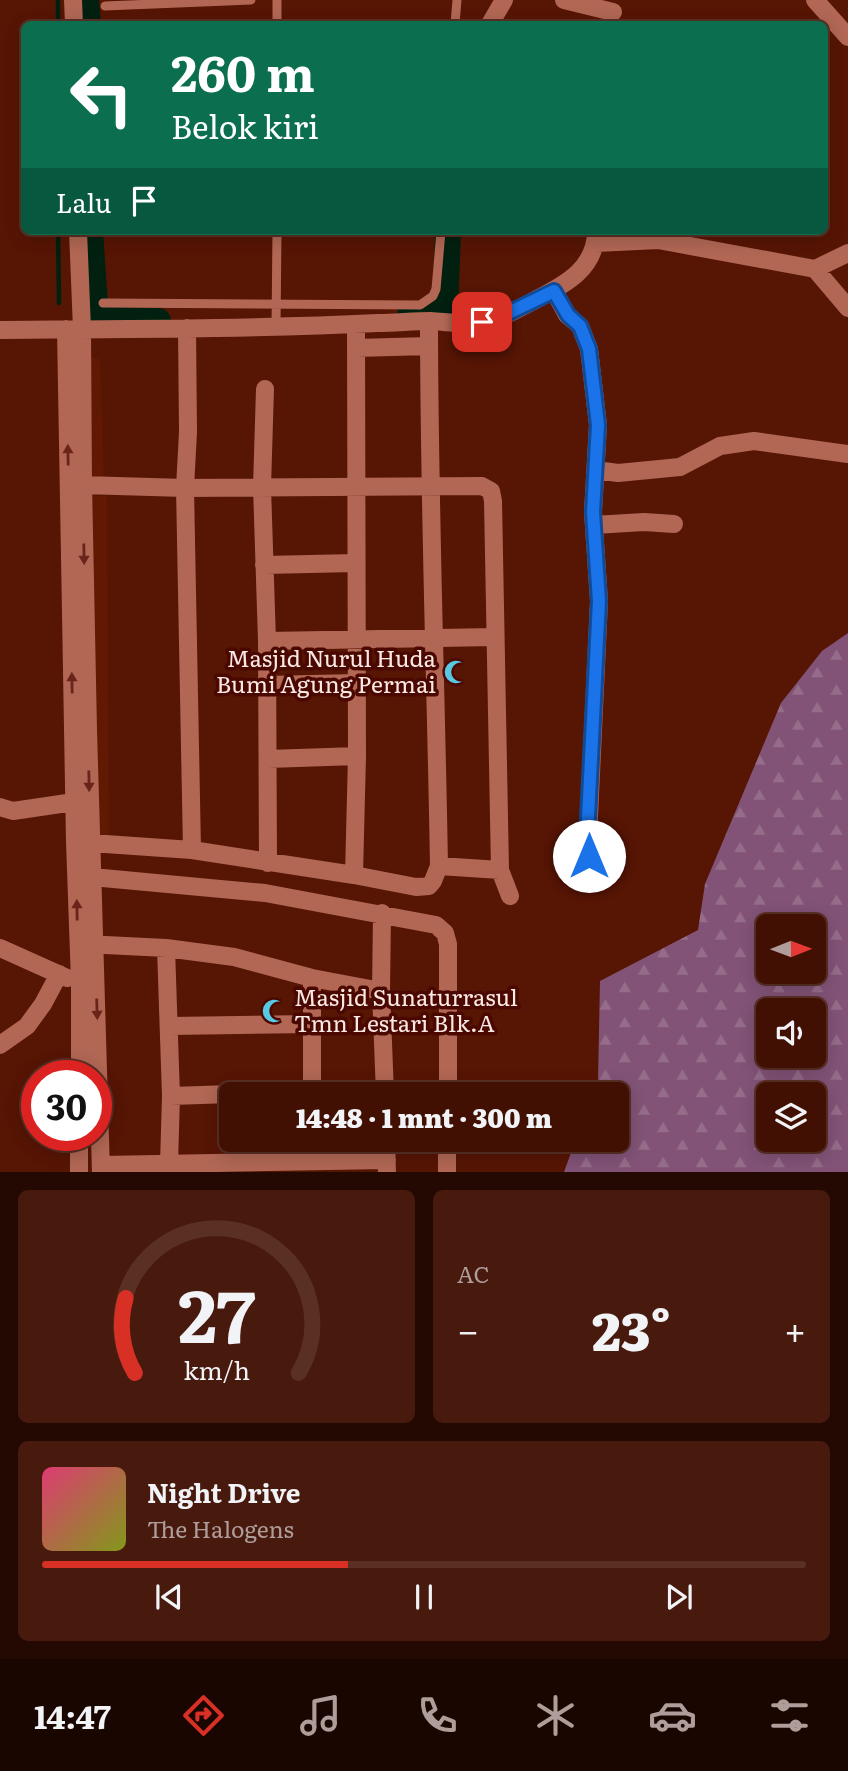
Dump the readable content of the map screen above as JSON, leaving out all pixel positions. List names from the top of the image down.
{
  "places": {
    "mosque": ["Masjid Nurul Huda Bumi Agung Permai", "Masjid Sunaturrasul Tmn Lestari Blk.A"]
  },
  "north": "right",
  "page": {
    "turn": ["260 m", "Belok kiri"],
    "then": "Lalu",
    "limit": "30",
    "trip": "14:48 · 1 mnt · 300 m",
    "tile": "AC",
    "heat": ["−", "23°", "+"],
    "song": ["Night Drive", "The Halogens"],
    "tabs": "14:47",
    "gauge": ["27", "km/h"]
  }
}
